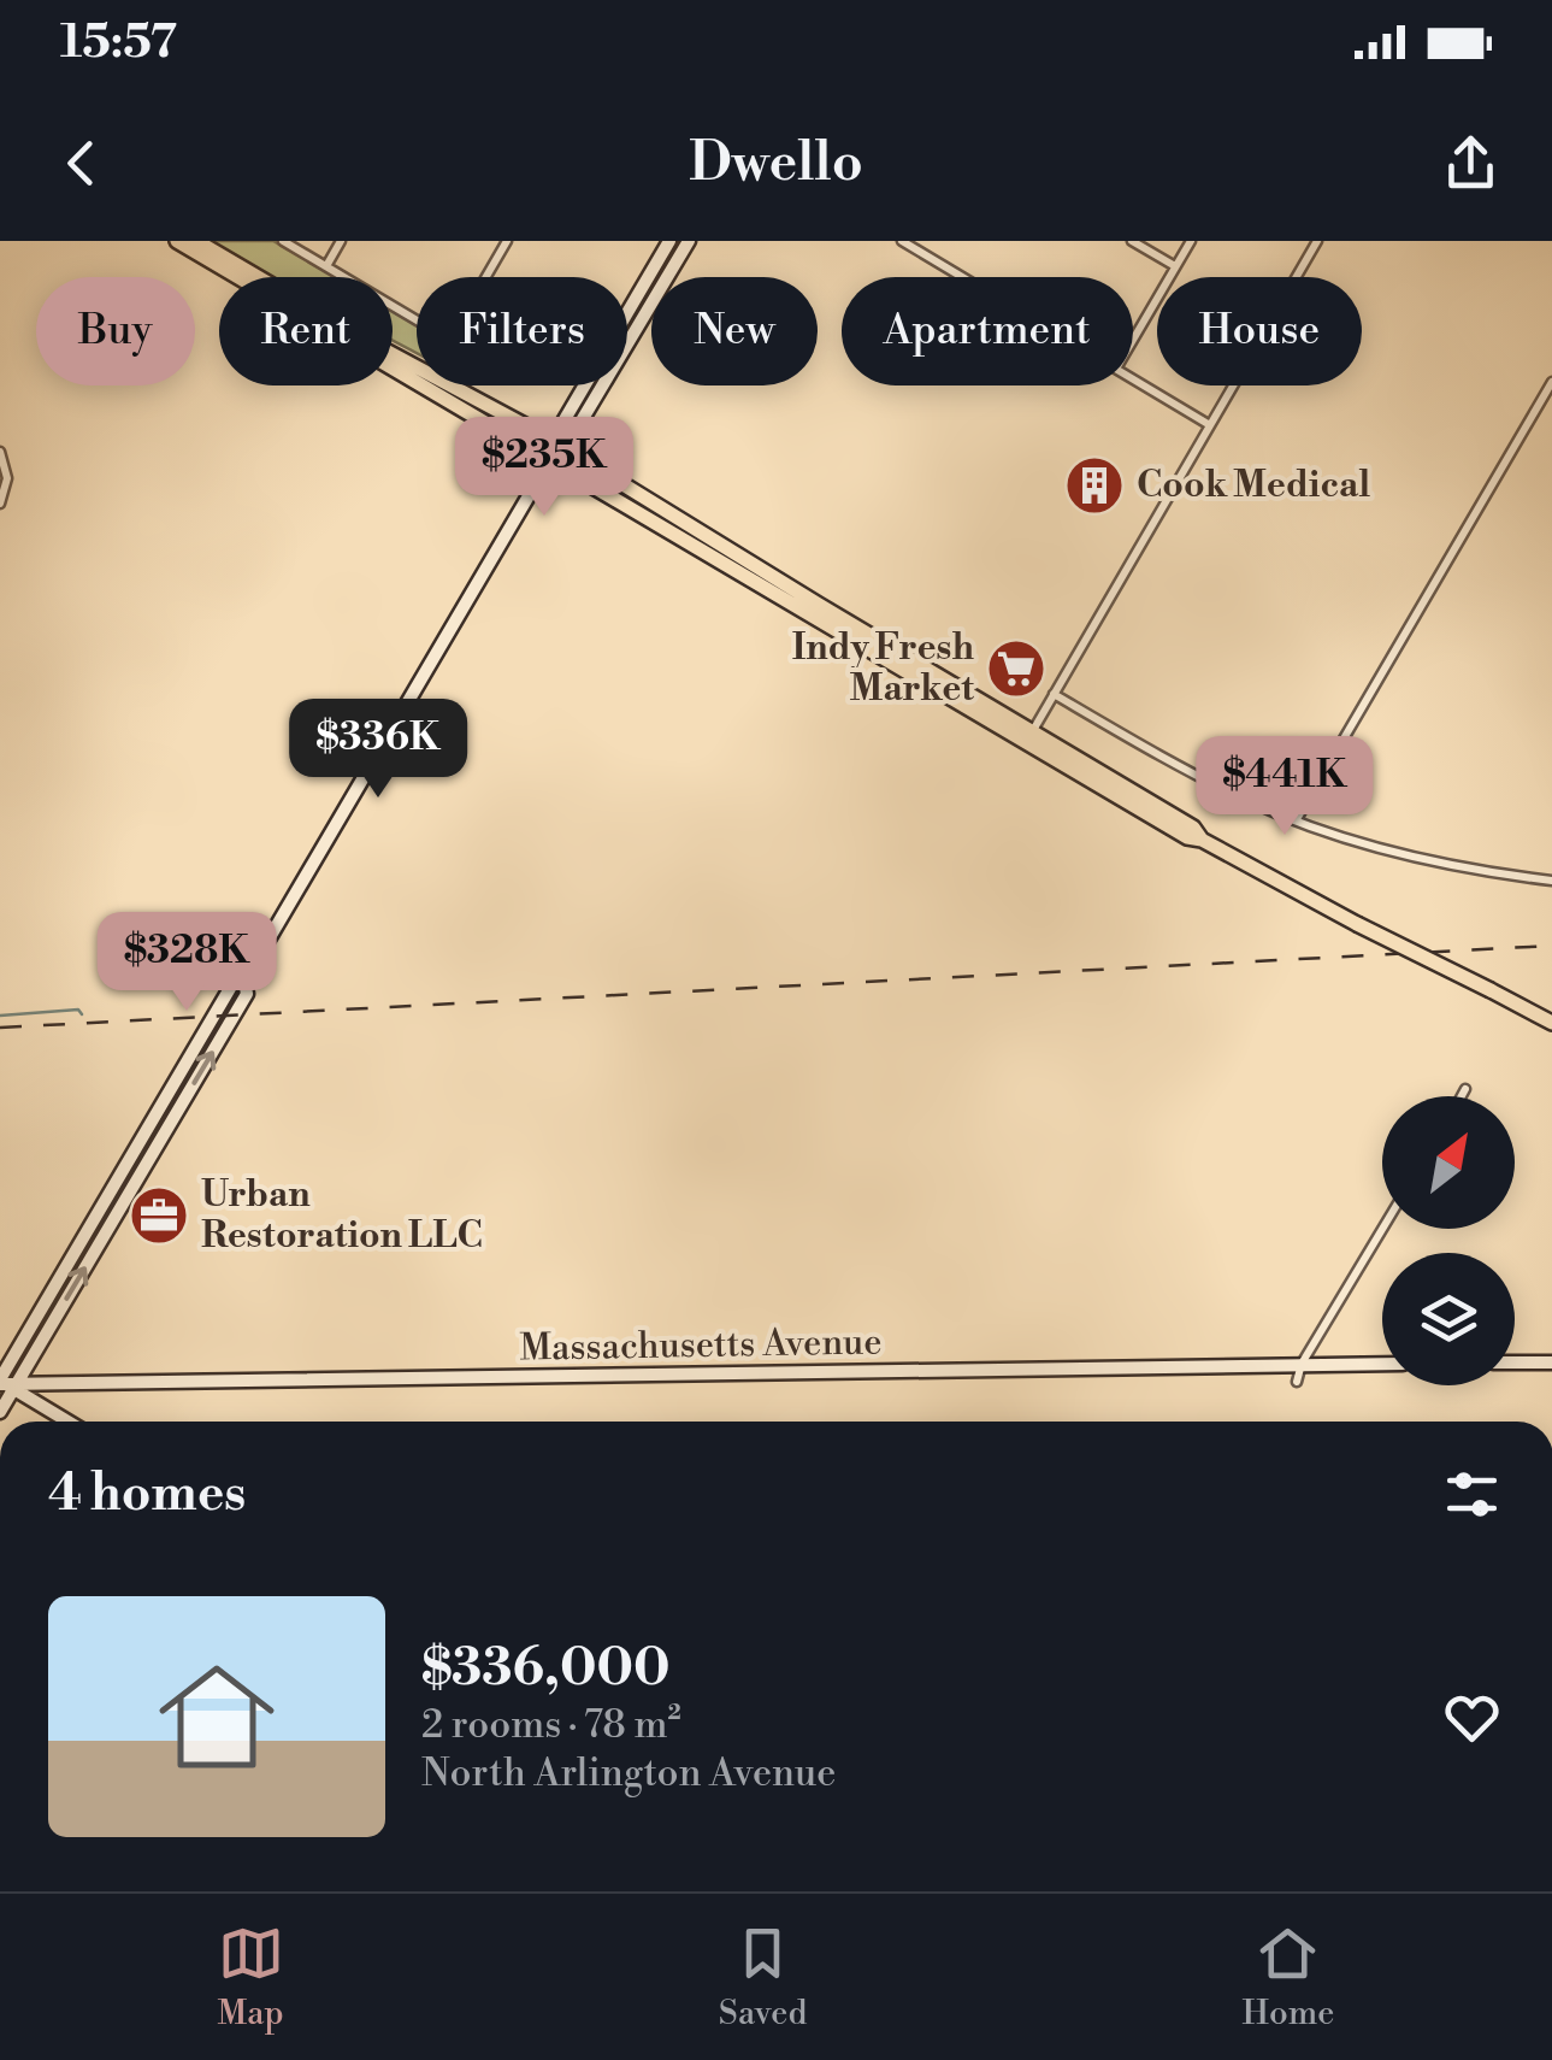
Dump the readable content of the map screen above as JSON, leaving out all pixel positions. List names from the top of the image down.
{
  "streets": {
    "main road": ["Massachusetts Avenue"]
  },
  "places": {
    "building": ["Cook Medical"],
    "supermarket": ["Indy Fresh Market"],
    "office": ["Urban Restoration LLC"]
  },
  "north": "top right",
  "page": {
    "status": "15:57",
    "header": "Dwello",
    "chip": [
      "Buy",
      "Rent",
      "Filters",
      "New",
      "Apartment",
      "House"
    ],
    "price": [
      "$235K",
      "$336K",
      "$441K",
      "$328K"
    ],
    "heading": "4 homes",
    "list": [
      {
        "name": "$336,000",
        "note": "2 rooms · 78 m² · North Arlington Avenue"
      }
    ],
    "tabs": ["Map", "Saved", "Home"]
  }
}
